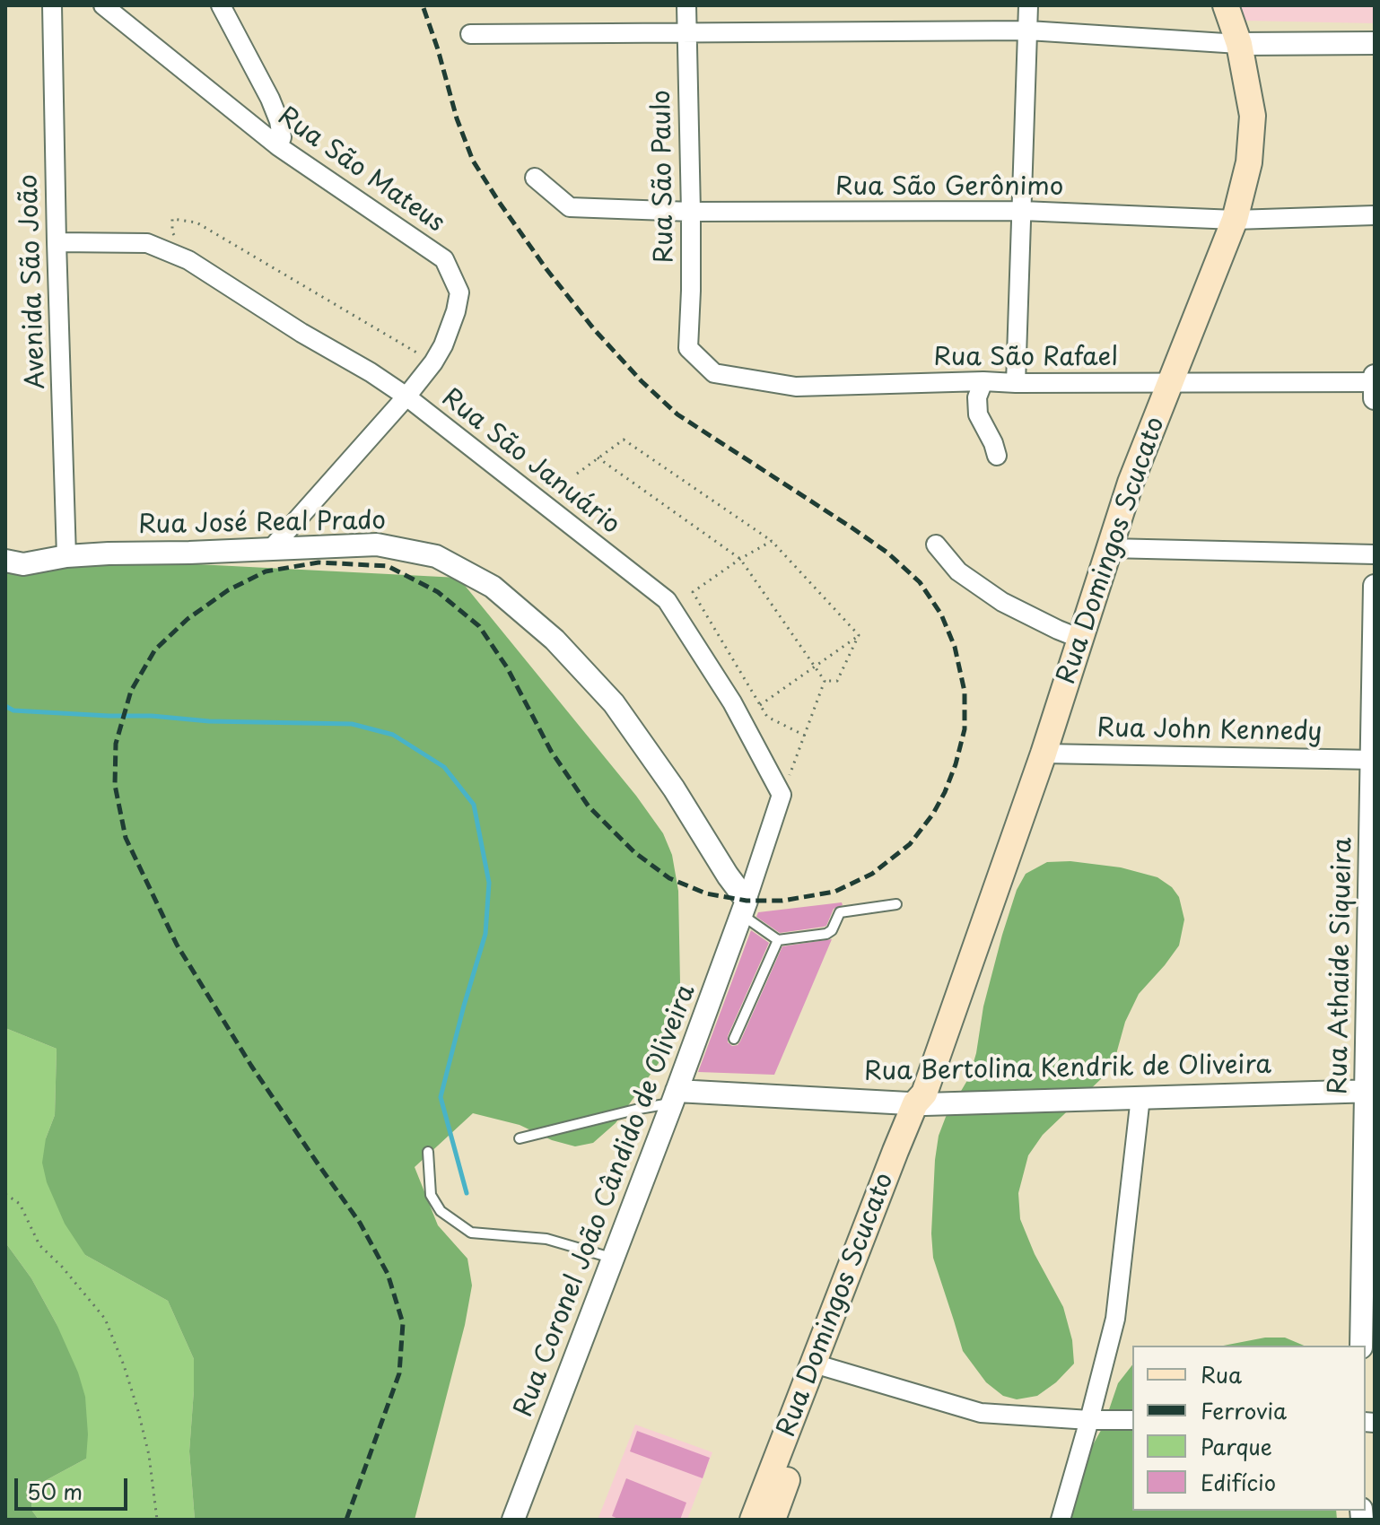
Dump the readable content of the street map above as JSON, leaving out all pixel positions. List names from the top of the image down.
{
  "streets": {
    "main road": ["Rua Domingos Scucato"],
    "street": [
      "Rua São Mateus",
      "Rua São Paulo",
      "Rua São Gerônimo",
      "Avenida São João",
      "Rua São Rafael",
      "Rua São Januário",
      "Rua José Real Prado",
      "Rua John Kennedy",
      "Rua Athaide Siqueira",
      "Rua Bertolina Kendrik de Oliveira",
      "Rua Coronel João Cândido de Oliveira"
    ]
  },
  "crossings": [
    ["Rua São Mateus", "Rua São Januário"],
    ["Rua São Mateus", "Rua José Real Prado"],
    ["Rua São Paulo", "Rua São Gerônimo"],
    ["Rua São Paulo", "Rua São Rafael"],
    ["Rua São Gerônimo", "Rua Domingos Scucato"],
    ["Avenida São João", "Rua São Januário"],
    ["Avenida São João", "Rua José Real Prado"],
    ["Rua São Rafael", "Rua Domingos Scucato"],
    ["Rua José Real Prado", "Rua Coronel João Cândido de Oliveira"],
    ["Rua Domingos Scucato", "Rua John Kennedy"],
    ["Rua Domingos Scucato", "Rua Bertolina Kendrik de Oliveira"],
    ["Rua John Kennedy", "Rua Athaide Siqueira"],
    ["Rua Athaide Siqueira", "Rua Bertolina Kendrik de Oliveira"],
    ["Rua Bertolina Kendrik de Oliveira", "Rua Coronel João Cândido de Oliveira"]
  ],
  "legend": [
    "Rua",
    "Ferrovia",
    "Parque",
    "Edifício"
  ],
  "scale_bar": "50 m"
}
